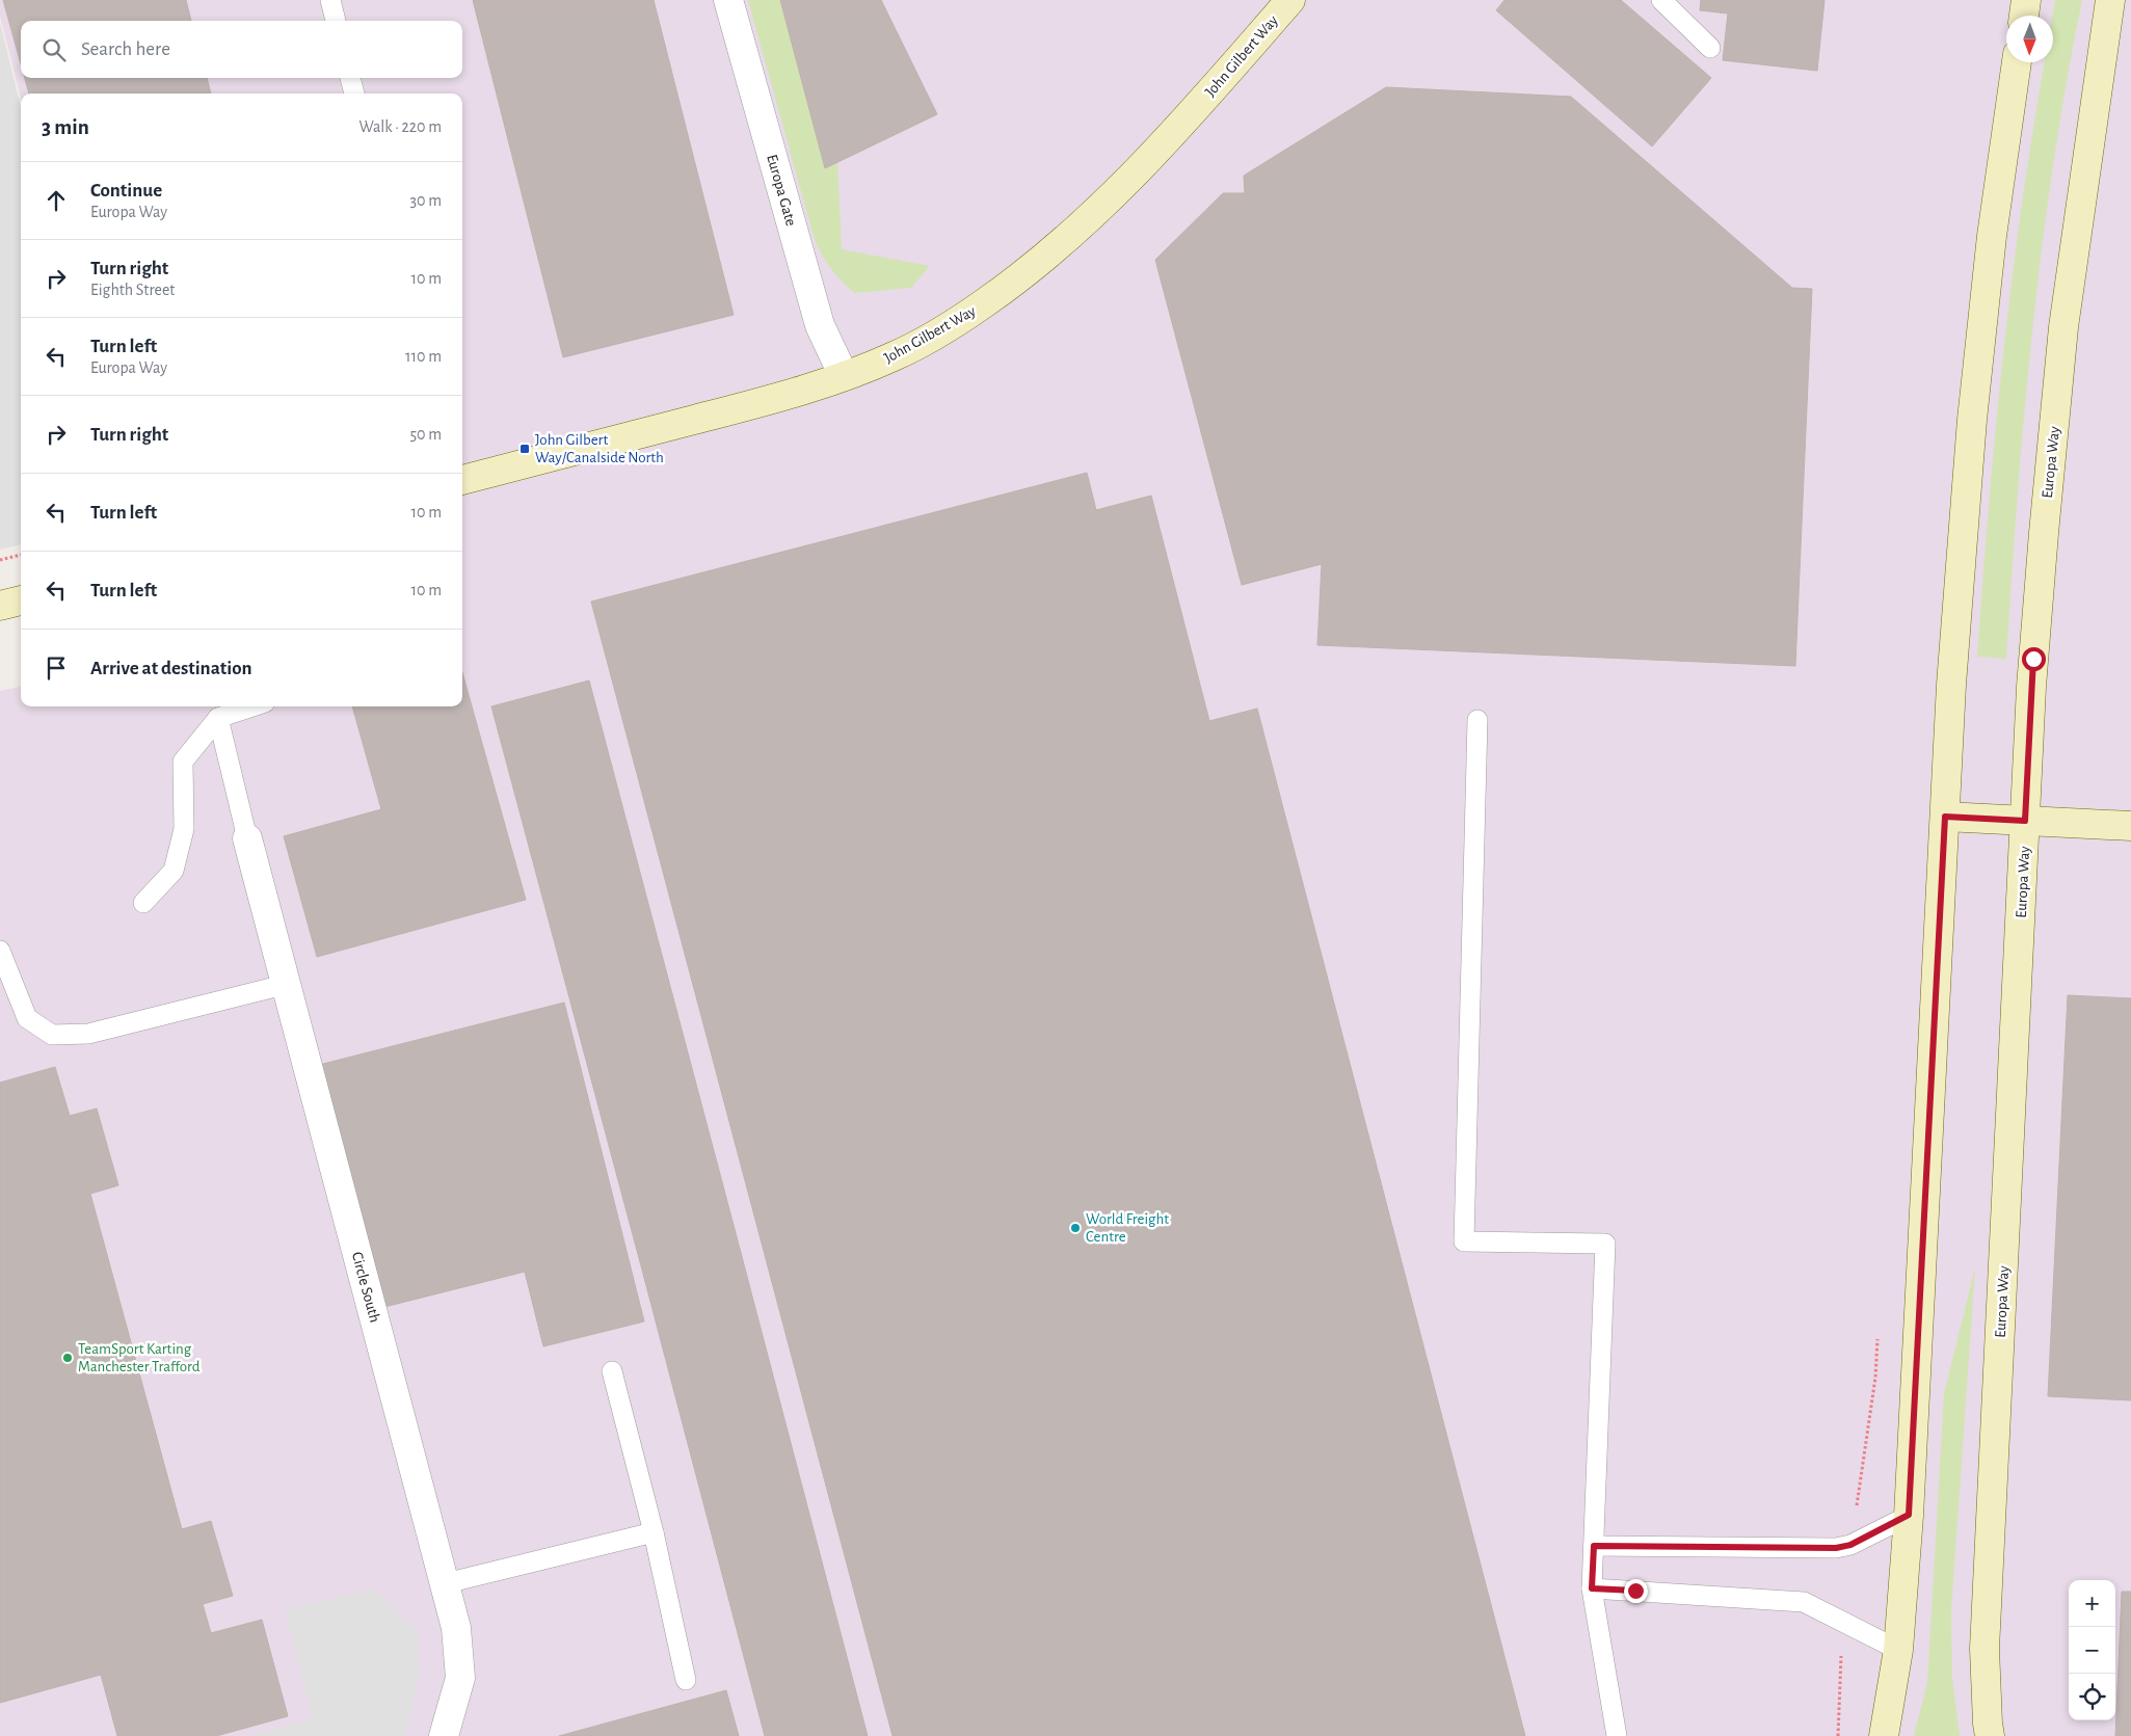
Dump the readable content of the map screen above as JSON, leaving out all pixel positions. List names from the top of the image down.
{
  "streets": {
    "street": [
      "John Gilbert Way",
      "Europa Gate",
      "Europa Way",
      "Circle South"
    ]
  },
  "crossings": [
    ["John Gilbert Way", "Europa Gate"]
  ],
  "places": {
    "transit": ["John Gilbert Way/Canalside North"],
    "other": ["World Freight Centre", "TeamSport Karting Manchester Trafford"]
  },
  "north": "bottom",
  "page": {
    "search": "Search here",
    "heading": ["3 min", "Walk · 220 m"],
    "list": [
      ["Continue", "Europa Way", "30 m"],
      ["Turn right", "Eighth Street", "10 m"],
      ["Turn left", "Europa Way", "110 m"],
      ["Turn right", "50 m"],
      ["Turn left", "10 m"],
      ["Turn left", "10 m"],
      "Arrive at destination"
    ],
    "map_buttons": ["+", "−"]
  }
}
